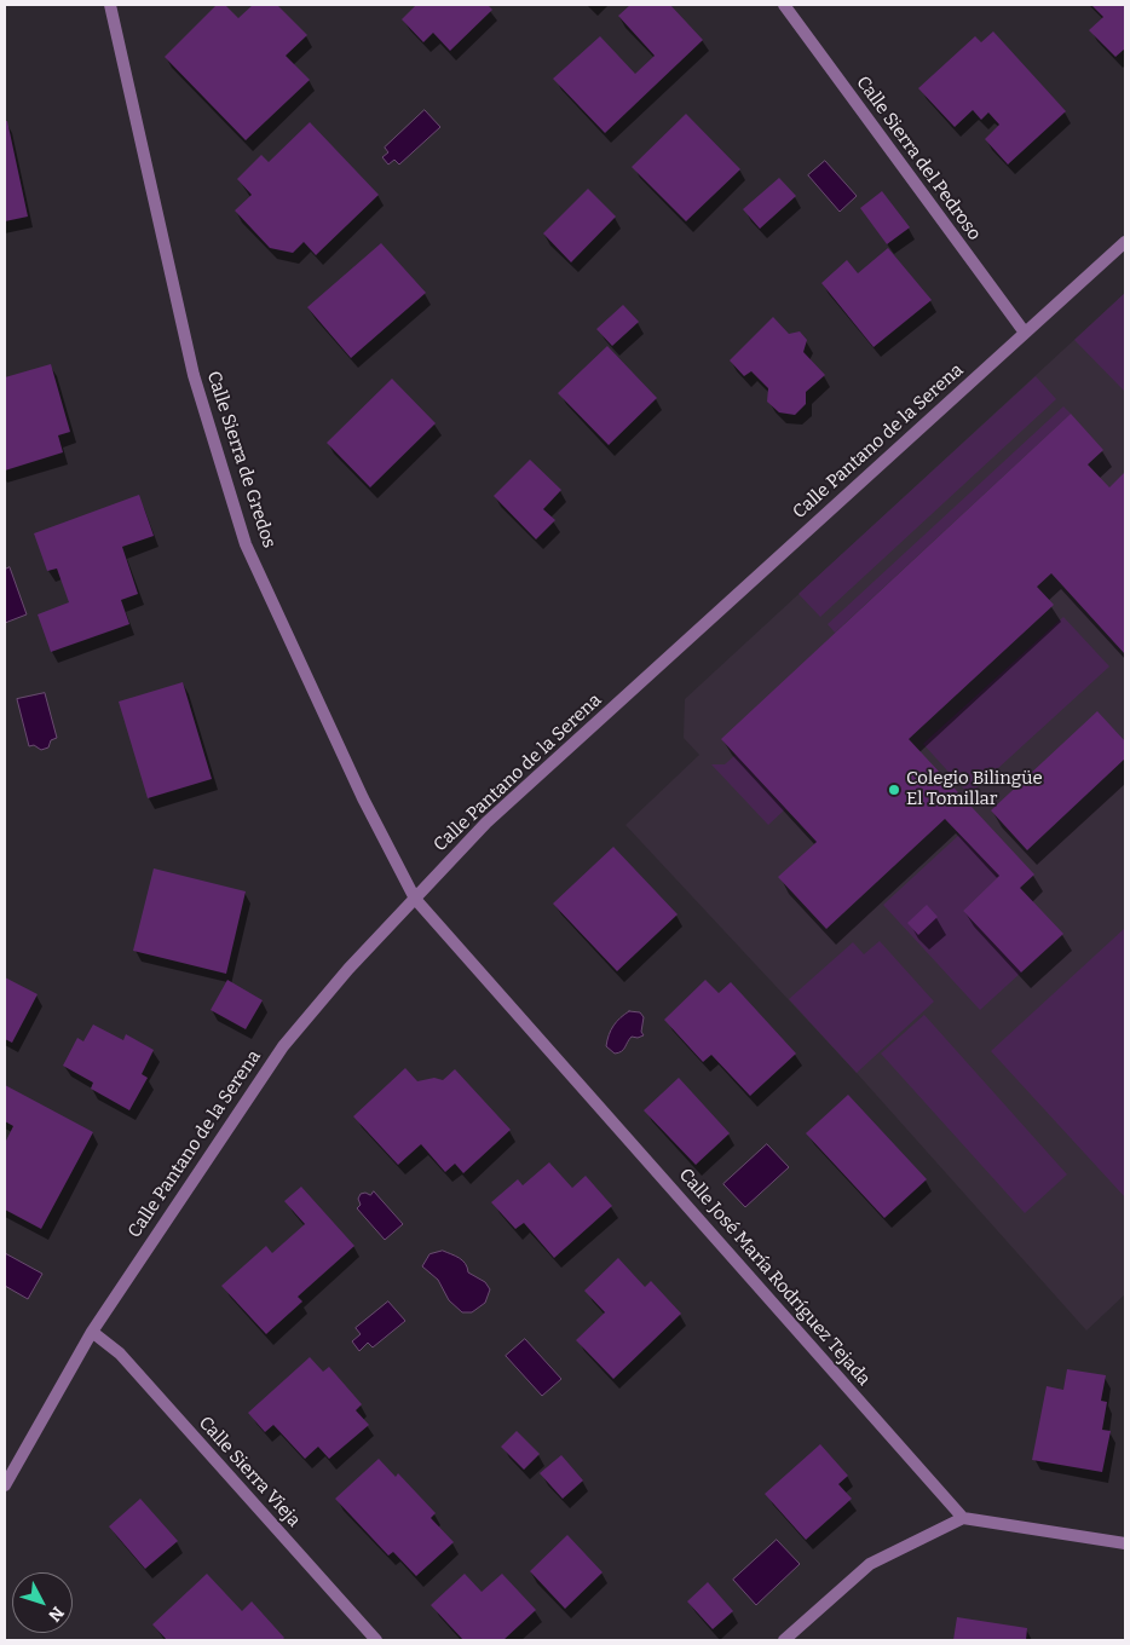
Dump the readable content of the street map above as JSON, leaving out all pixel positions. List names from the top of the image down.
{
  "streets": {
    "street": [
      "Calle Sierra del Pedroso",
      "Calle Pantano de la Serena",
      "Calle Sierra de Gredos",
      "Calle José María Rodríguez Tejada",
      "Calle Sierra Vieja"
    ]
  },
  "crossings": [
    ["Calle Sierra del Pedroso", "Calle Pantano de la Serena"],
    ["Calle Pantano de la Serena", "Calle Sierra de Gredos"],
    ["Calle Pantano de la Serena", "Calle José María Rodríguez Tejada"],
    ["Calle Pantano de la Serena", "Calle Sierra Vieja"],
    ["Calle Sierra de Gredos", "Calle José María Rodríguez Tejada"]
  ],
  "places": ["Colegio Bilingüe El Tomillar"],
  "north": "bottom right"
}
